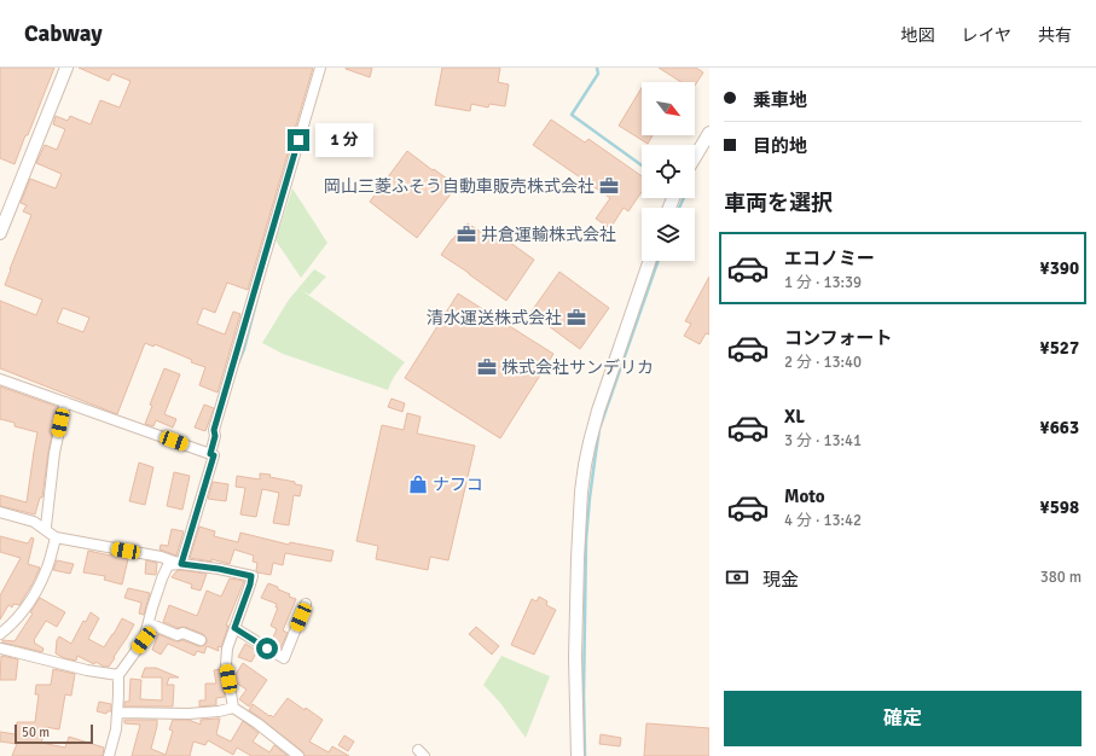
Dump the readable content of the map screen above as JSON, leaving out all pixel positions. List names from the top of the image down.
{
  "places": {
    "office": [
      "岡山三菱ふそう自動車販売株式会社",
      "井倉運輸株式会社",
      "清水運送株式会社",
      "株式会社サンデリカ"
    ],
    "shop": ["ナフコ"]
  },
  "scale_bar": "50 m",
  "north": "bottom right",
  "page": {
    "header": "Cabway",
    "nav": ["地図", "レイヤ", "共有"],
    "banner": ["乗車地", "目的地"],
    "bubble": "1 分",
    "heading": "車両を選択",
    "list": [
      {
        "name": "エコノミー",
        "note": "1 分 · 13:39",
        "value": "¥390"
      },
      {
        "name": "コンフォート",
        "note": "2 分 · 13:40",
        "value": "¥527"
      },
      {
        "name": "XL",
        "note": "3 分 · 13:41",
        "value": "¥663"
      },
      {
        "name": "Moto",
        "note": "4 分 · 13:42",
        "value": "¥598"
      }
    ],
    "pay": ["現金", "380 m"],
    "buttons": "確定",
    "scale": "50 m"
  }
}
